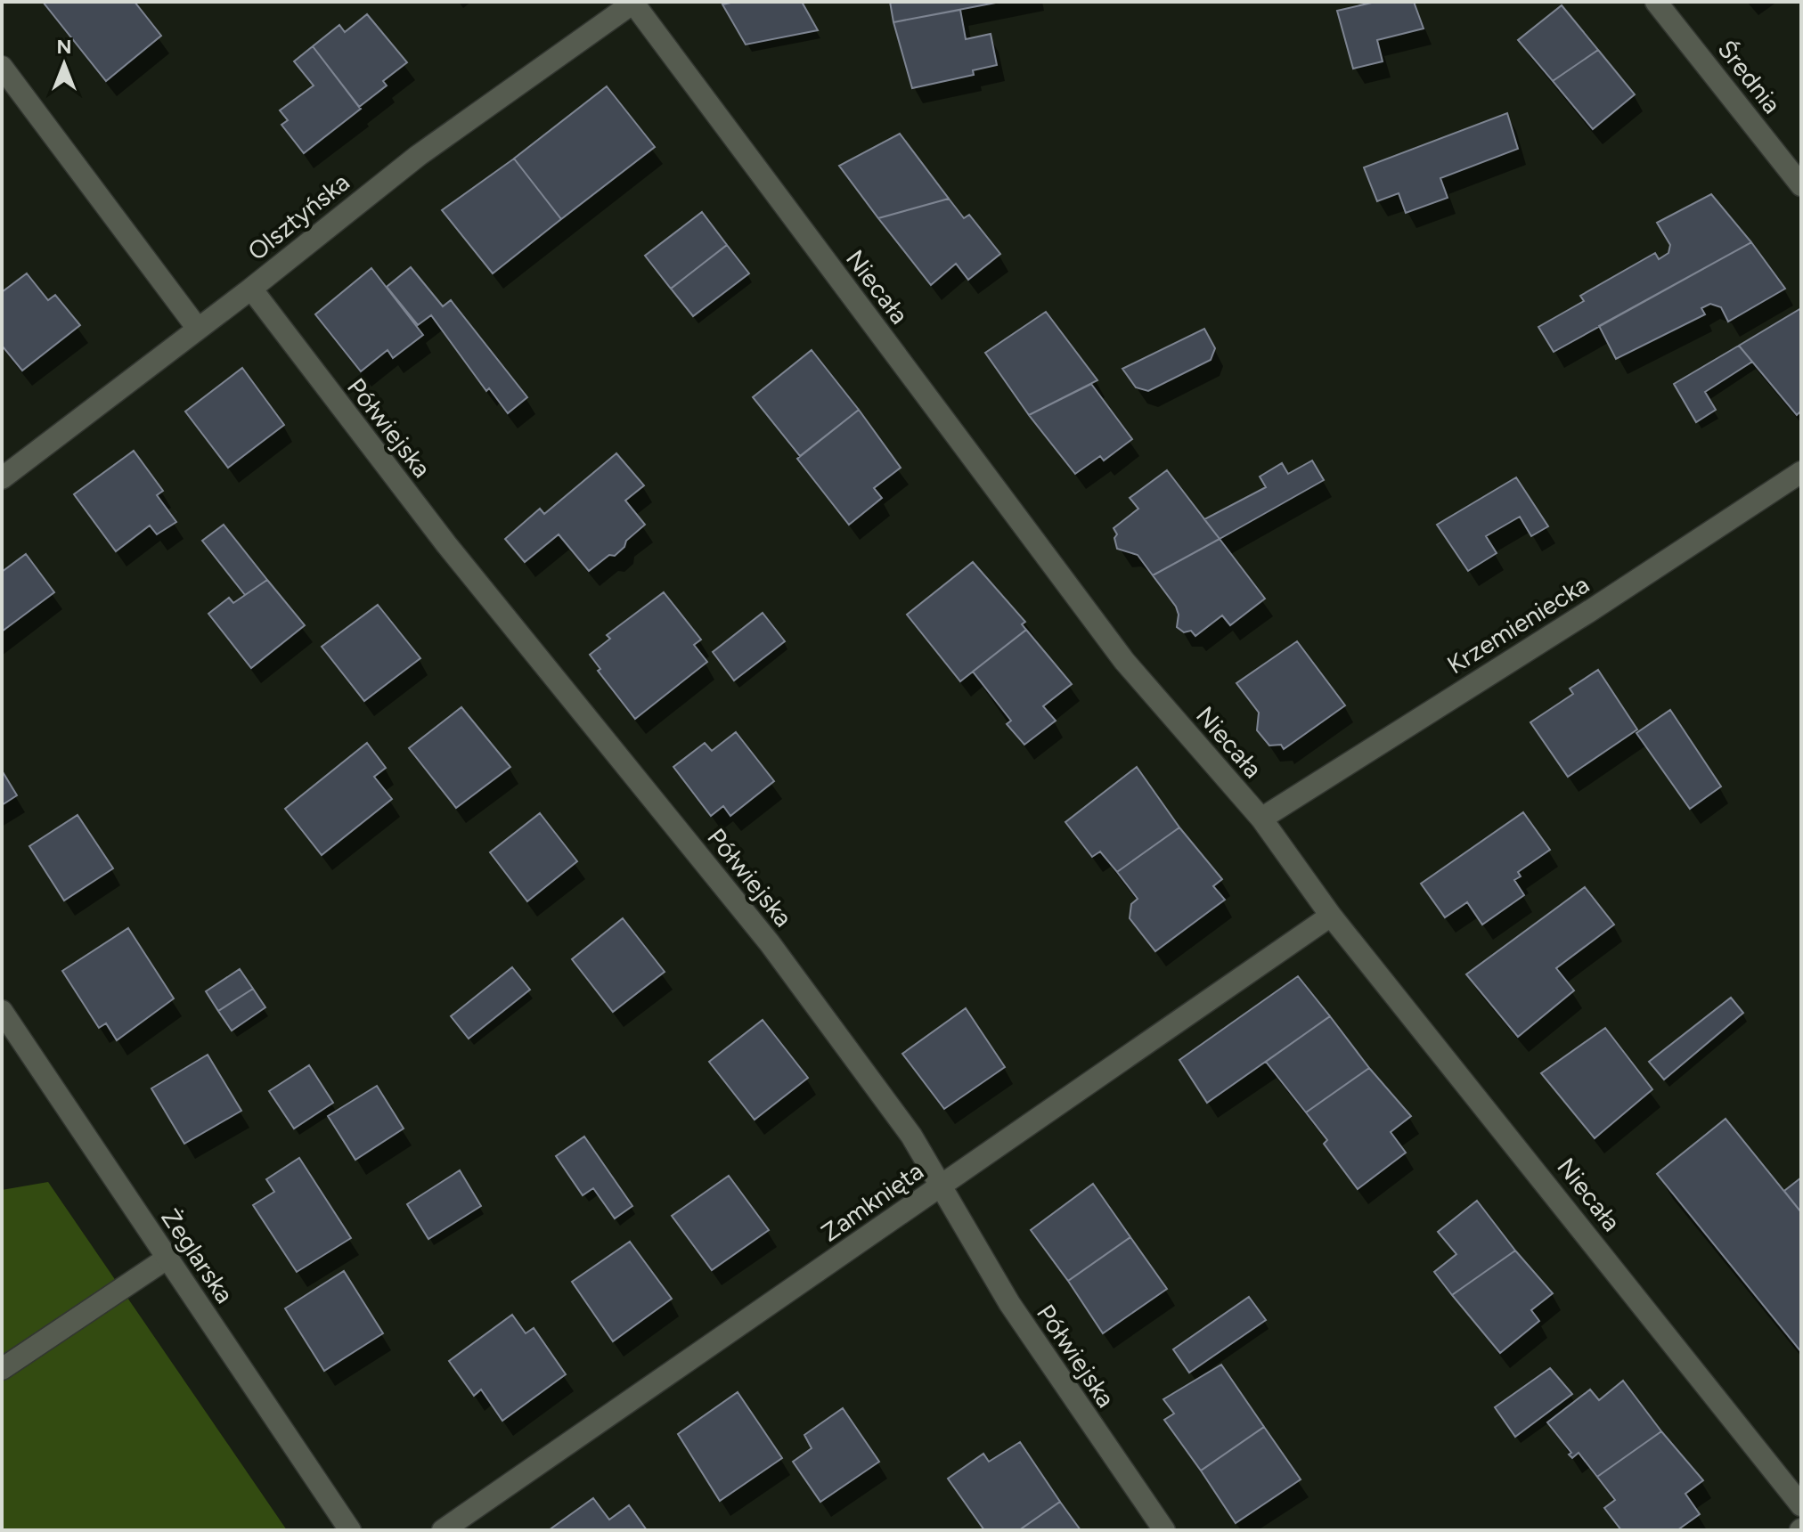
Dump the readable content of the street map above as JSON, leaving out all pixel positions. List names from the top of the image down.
{
  "streets": {
    "street": [
      "Średnia",
      "Olsztyńska",
      "Niecała",
      "Półwiejska",
      "Krzemieniecka",
      "Zamknięta",
      "Żeglarska"
    ]
  },
  "crossings": [
    ["Olsztyńska", "Niecała"],
    ["Olsztyńska", "Półwiejska"],
    ["Niecała", "Krzemieniecka"],
    ["Niecała", "Zamknięta"],
    ["Półwiejska", "Zamknięta"]
  ],
  "north": "top"
}
